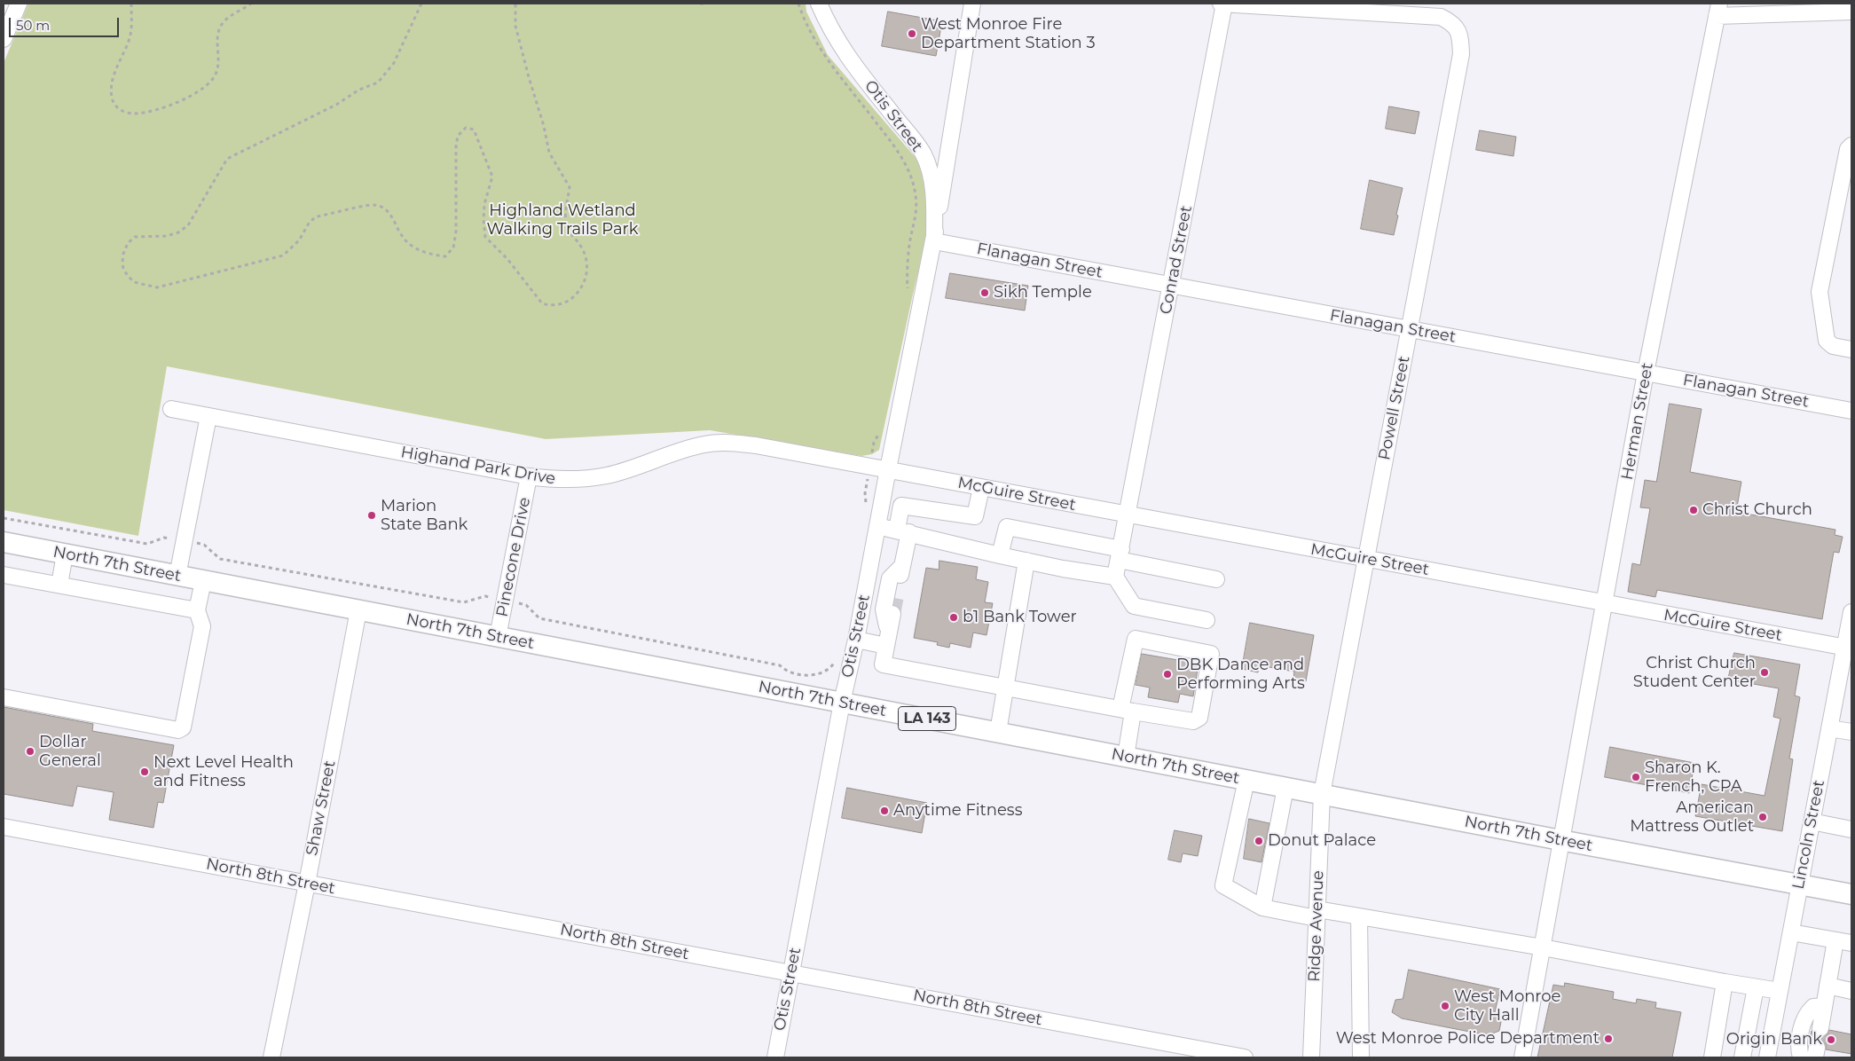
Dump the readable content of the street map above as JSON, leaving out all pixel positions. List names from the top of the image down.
{
  "streets": {
    "main road": ["North 7th Street", "LA 143"],
    "street": [
      "Otis Street",
      "Conrad Street",
      "Flanagan Street",
      "Powell Street",
      "Herman Street",
      "Highand Park Drive",
      "McGuire Street",
      "Pinecone Drive",
      "Shaw Street",
      "Lincoln Street",
      "North 8th Street",
      "Ridge Avenue"
    ]
  },
  "crossings": [
    ["Otis Street", "Flanagan Street"],
    ["Otis Street", "Highand Park Drive"],
    ["Otis Street", "McGuire Street"],
    ["Otis Street", "North 7th Street"],
    ["Otis Street", "North 8th Street"],
    ["Conrad Street", "Flanagan Street"],
    ["Conrad Street", "McGuire Street"],
    ["Flanagan Street", "Powell Street"],
    ["Flanagan Street", "Herman Street"],
    ["Powell Street", "McGuire Street"],
    ["Powell Street", "North 7th Street"],
    ["Powell Street", "Ridge Avenue"],
    ["Herman Street", "McGuire Street"],
    ["Herman Street", "North 7th Street"],
    ["Highand Park Drive", "McGuire Street"],
    ["Highand Park Drive", "Pinecone Drive"],
    ["McGuire Street", "Lincoln Street"],
    ["Pinecone Drive", "North 7th Street"],
    ["North 7th Street", "Shaw Street"],
    ["North 7th Street", "Lincoln Street"],
    ["North 7th Street", "Ridge Avenue"],
    ["Shaw Street", "North 8th Street"]
  ],
  "parks": ["Highland Wetland Walking Trails Park"],
  "places": [
    "West Monroe Fire Department Station 3",
    "Sikh Temple",
    "Christ Church",
    "Marion State Bank",
    "b1 Bank Tower",
    "Christ Church Student Center",
    "DBK Dance and Performing Arts",
    "Dollar General",
    "Next Level Health and Fitness",
    "Sharon K. French, CPA",
    "Anytime Fitness",
    "American Mattress Outlet",
    "Donut Palace",
    "West Monroe City Hall",
    "West Monroe Police Department",
    "Origin Bank"
  ],
  "scale_bar": "50 m"
}
